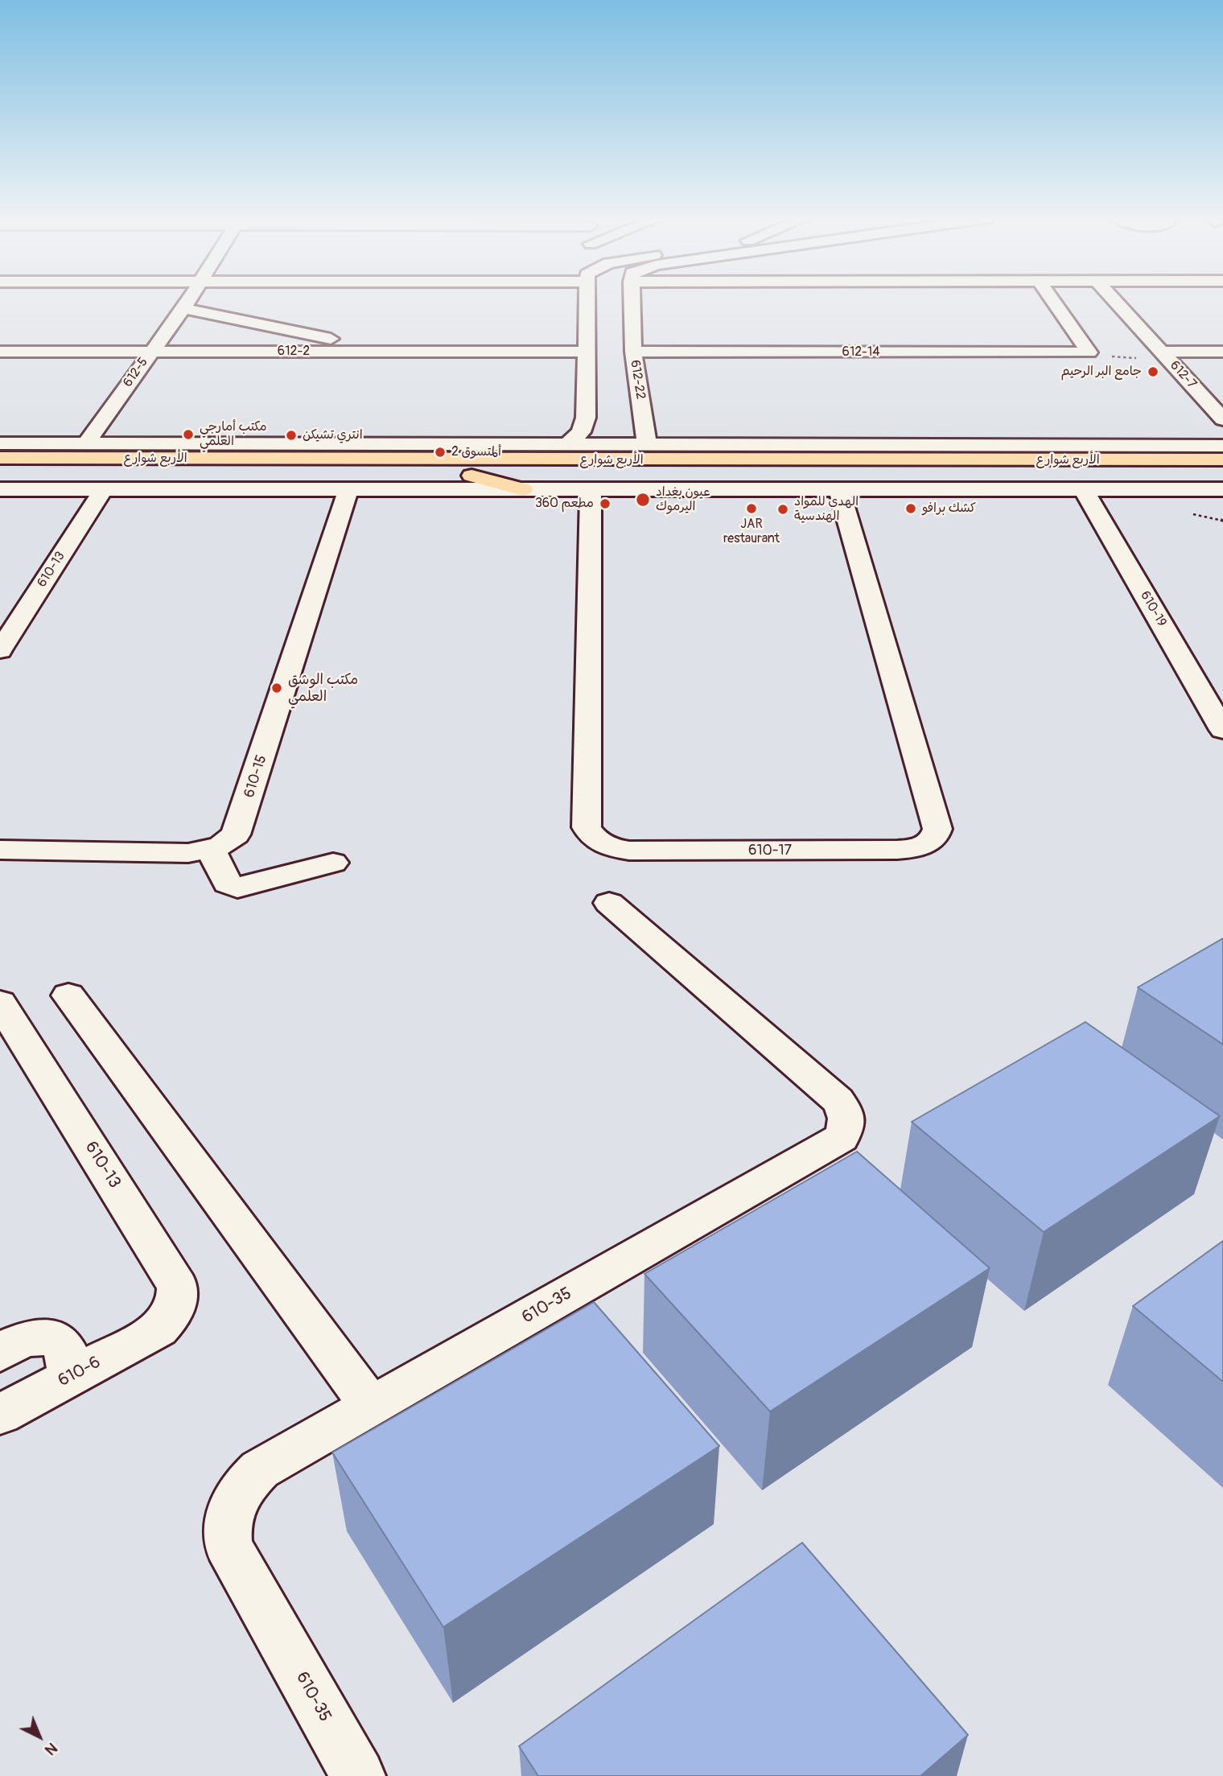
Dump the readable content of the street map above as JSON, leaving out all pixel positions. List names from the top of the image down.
{
  "streets": {
    "main road": ["الأربع شوارع"],
    "street": [
      "612-2",
      "612-14",
      "612-5",
      "612-7",
      "612-22",
      "610-13",
      "610-19",
      "610-15",
      "610-17",
      "610-35",
      "610-6"
    ]
  },
  "crossings": [
    ["612-2", "612-5"],
    ["612-14", "612-22"],
    ["الأربع شوارع", "610-15"],
    ["610-13", "610-6"]
  ],
  "places": [
    "جامع البر الرحيم",
    "مكتب أمارجي العلمي",
    "انتري تشيكن",
    "ألمتسوق 2",
    "عيون بغداد اليرموك",
    "مطعم 360",
    "JAR restaurant",
    "كشك برافو",
    "الهدى للمواد الهندسية",
    "مكتب الوشق العلمي"
  ],
  "north": "bottom right"
}
